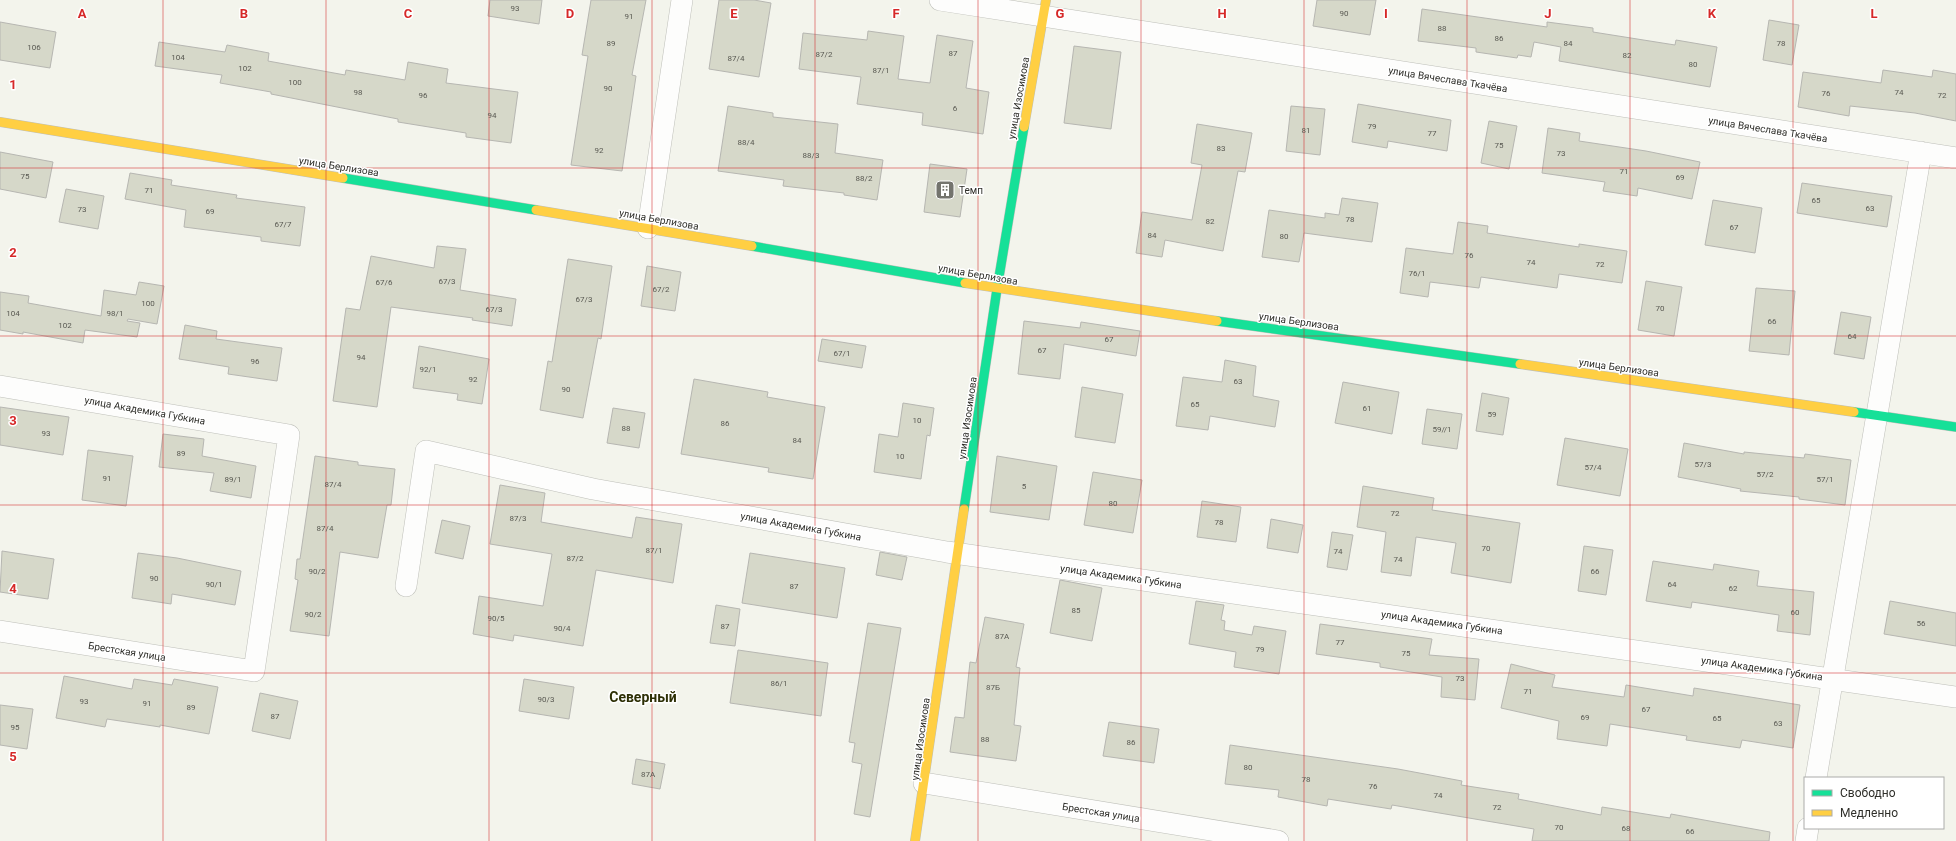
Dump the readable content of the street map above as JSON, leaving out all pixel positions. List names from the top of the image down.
{
  "streets": {
    "street": [
      "улица Вячеслава Ткачёва",
      "улица Изосимова",
      "улица Берлизова",
      "улица Академика Губкина",
      "Брестская улица"
    ]
  },
  "crossings": [
    ["улица Вячеслава Ткачёва", "улица Изосимова"],
    ["улица Изосимова", "улица Берлизова"],
    ["улица Изосимова", "улица Академика Губкина"],
    ["улица Изосимова", "Брестская улица"],
    ["улица Академика Губкина", "Брестская улица"]
  ],
  "districts": ["Северный"],
  "places": {
    "building": ["Темп"]
  },
  "house_numbers": [
    "93",
    "90",
    "91",
    "88",
    "86",
    "89",
    "84",
    "78",
    "106",
    "87",
    "87/2",
    "82",
    "104",
    "87/4",
    "80",
    "102",
    "87/1",
    "100",
    "90",
    "98",
    "74",
    "76",
    "96",
    "72",
    "6",
    "94",
    "79",
    "81",
    "77",
    "88/4",
    "75",
    "83",
    "92",
    "73",
    "88/3",
    "71",
    "75",
    "69",
    "88/2",
    "71",
    "65",
    "63",
    "73",
    "69",
    "78",
    "82",
    "67/7",
    "67",
    "84",
    "80",
    "76",
    "74",
    "72",
    "76/1",
    "67/3",
    "67/6",
    "67/2",
    "67/3",
    "100",
    "70",
    "67/3",
    "104",
    "98/1",
    "66",
    "102",
    "64",
    "67",
    "67",
    "67/1",
    "94",
    "96",
    "92/1",
    "92",
    "63",
    "90",
    "65",
    "61",
    "59",
    "10",
    "86",
    "88",
    "59//1",
    "93",
    "84",
    "89",
    "10",
    "57/3",
    "57/4",
    "57/2",
    "91",
    "89/1",
    "57/1",
    "87/4",
    "5",
    "80",
    "72",
    "87/3",
    "78",
    "87/4",
    "70",
    "87/1",
    "74",
    "87/2",
    "74",
    "90/2",
    "66",
    "90",
    "90/1",
    "64",
    "87",
    "62",
    "85",
    "60",
    "90/2",
    "90/5",
    "56",
    "87",
    "90/4",
    "87А",
    "77",
    "79",
    "75",
    "73",
    "86/1",
    "87Б",
    "71",
    "90/3",
    "93",
    "91",
    "89",
    "67",
    "87",
    "69",
    "65",
    "63",
    "95",
    "88",
    "86",
    "80",
    "87А",
    "78",
    "76",
    "74",
    "72",
    "70",
    "68",
    "66"
  ],
  "legend": ["Свободно", "Медленно"],
  "grid": {
    "columns": [
      "A",
      "B",
      "C",
      "D",
      "E",
      "F",
      "G",
      "H",
      "I",
      "J",
      "K",
      "L"
    ],
    "rows": [
      "1",
      "2",
      "3",
      "4",
      "5"
    ]
  }
}
